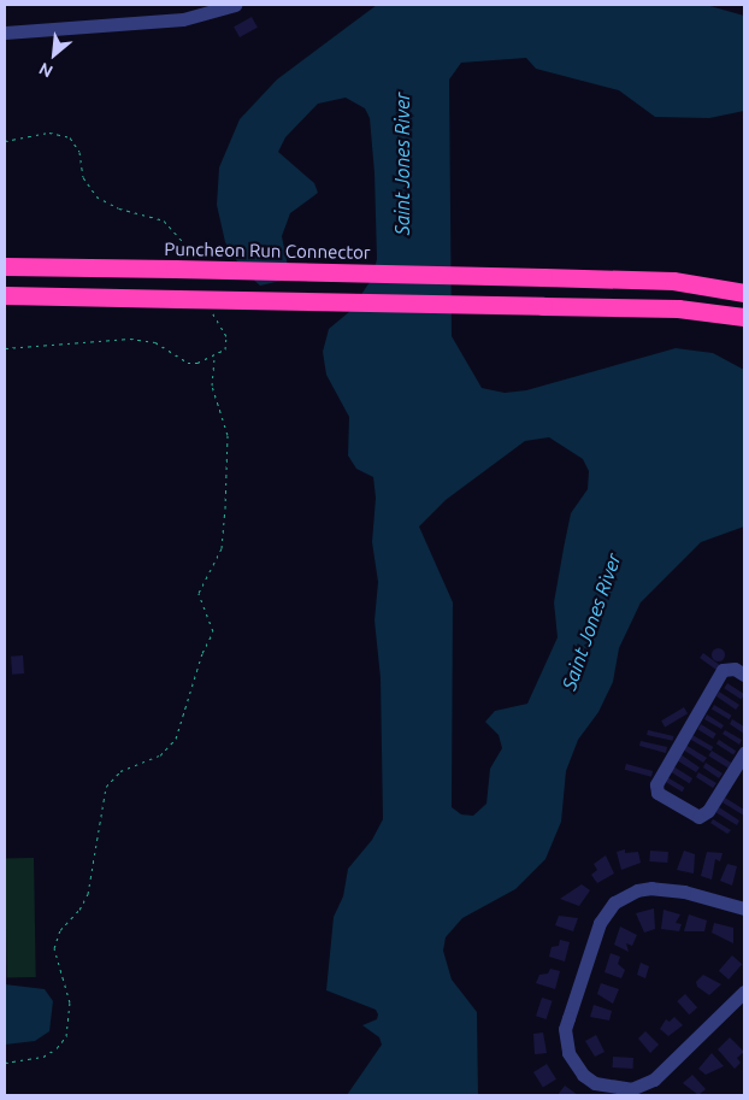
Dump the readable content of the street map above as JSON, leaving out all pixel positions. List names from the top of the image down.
{
  "streets": {
    "highway": ["Puncheon Run Connector"]
  },
  "water": ["Saint Jones River"],
  "north": "bottom left"
}
